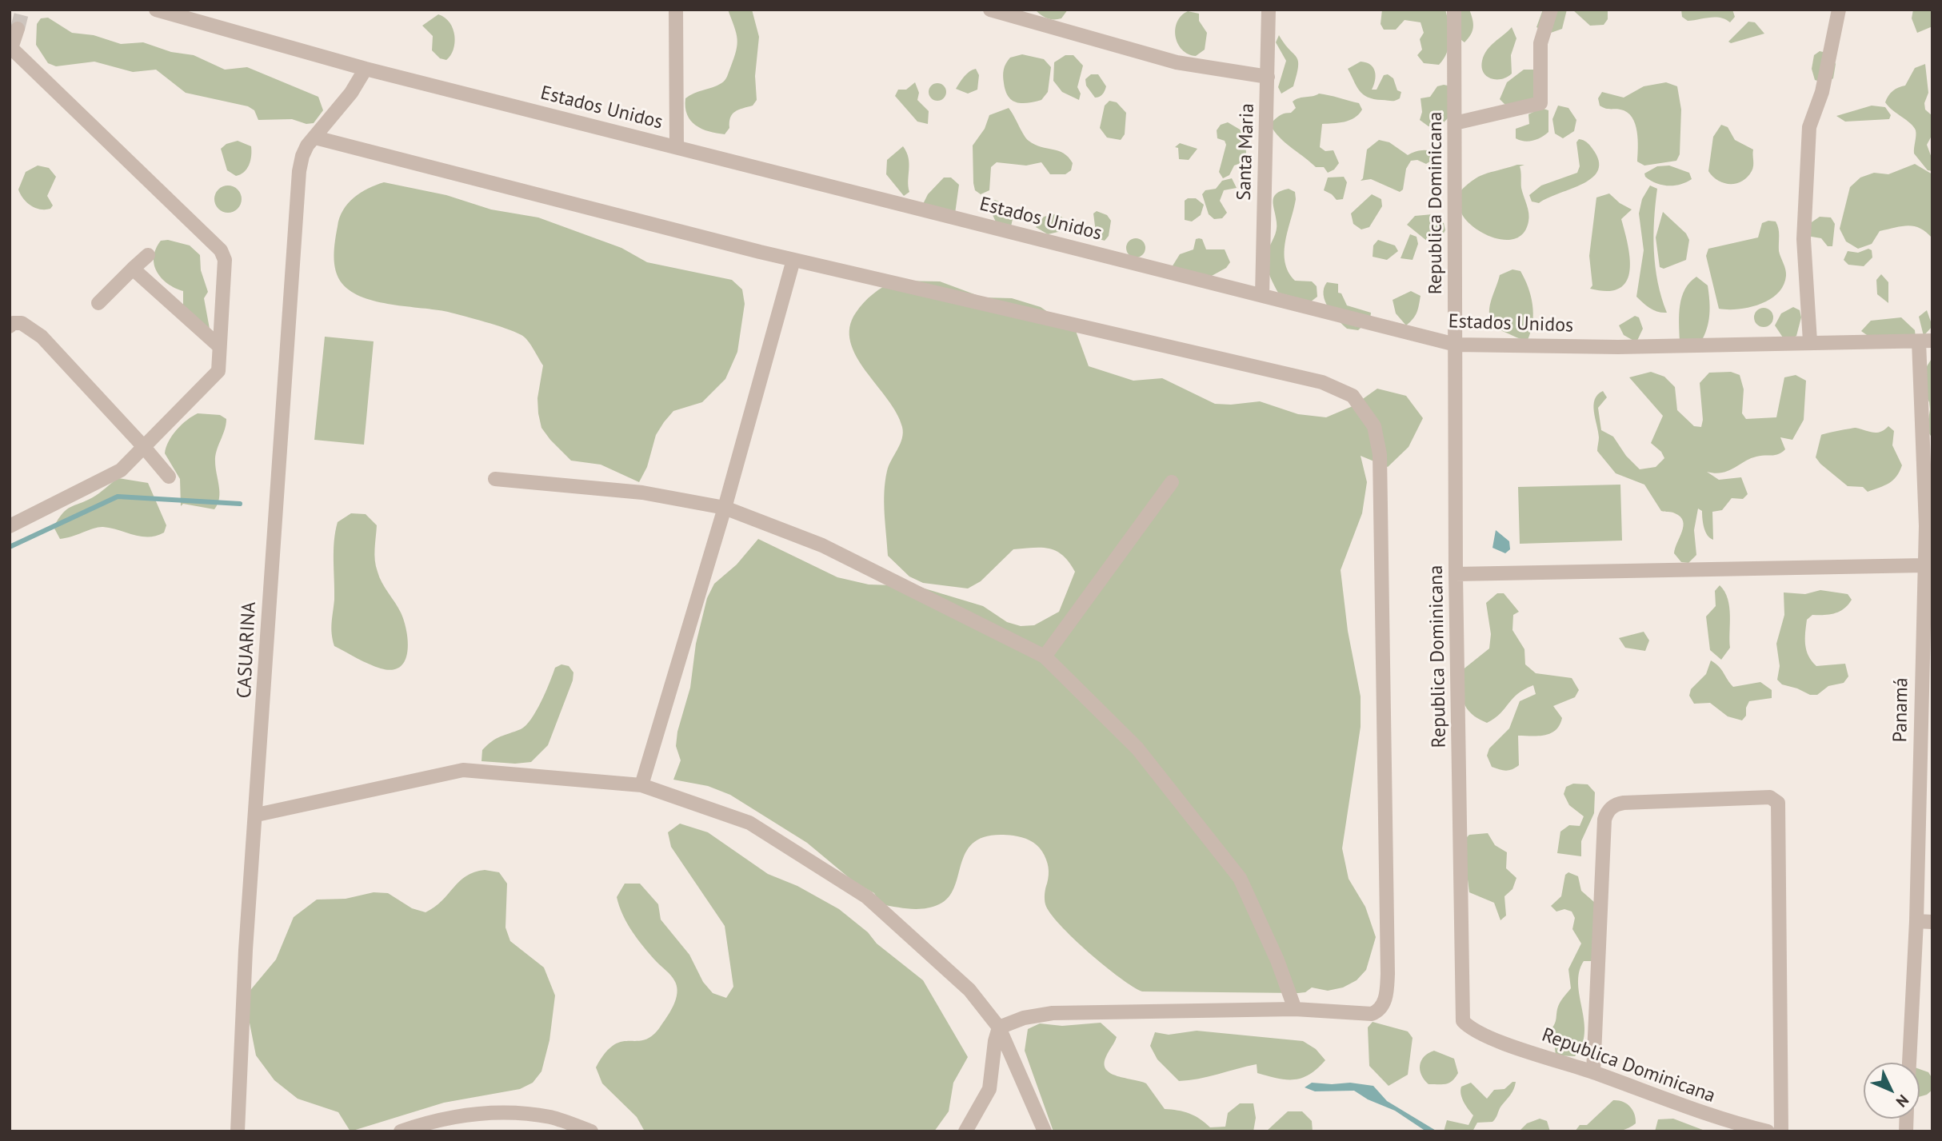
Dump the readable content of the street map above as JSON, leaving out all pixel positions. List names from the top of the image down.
{
  "streets": {
    "street": [
      "Estados Unidos",
      "Santa Maria",
      "Republica Dominicana",
      "CASUARINA",
      "Panamá"
    ]
  },
  "crossings": [
    ["Estados Unidos", "Santa Maria"],
    ["Estados Unidos", "Republica Dominicana"],
    ["Estados Unidos", "CASUARINA"],
    ["Estados Unidos", "Panamá"]
  ],
  "north": "bottom right"
}
